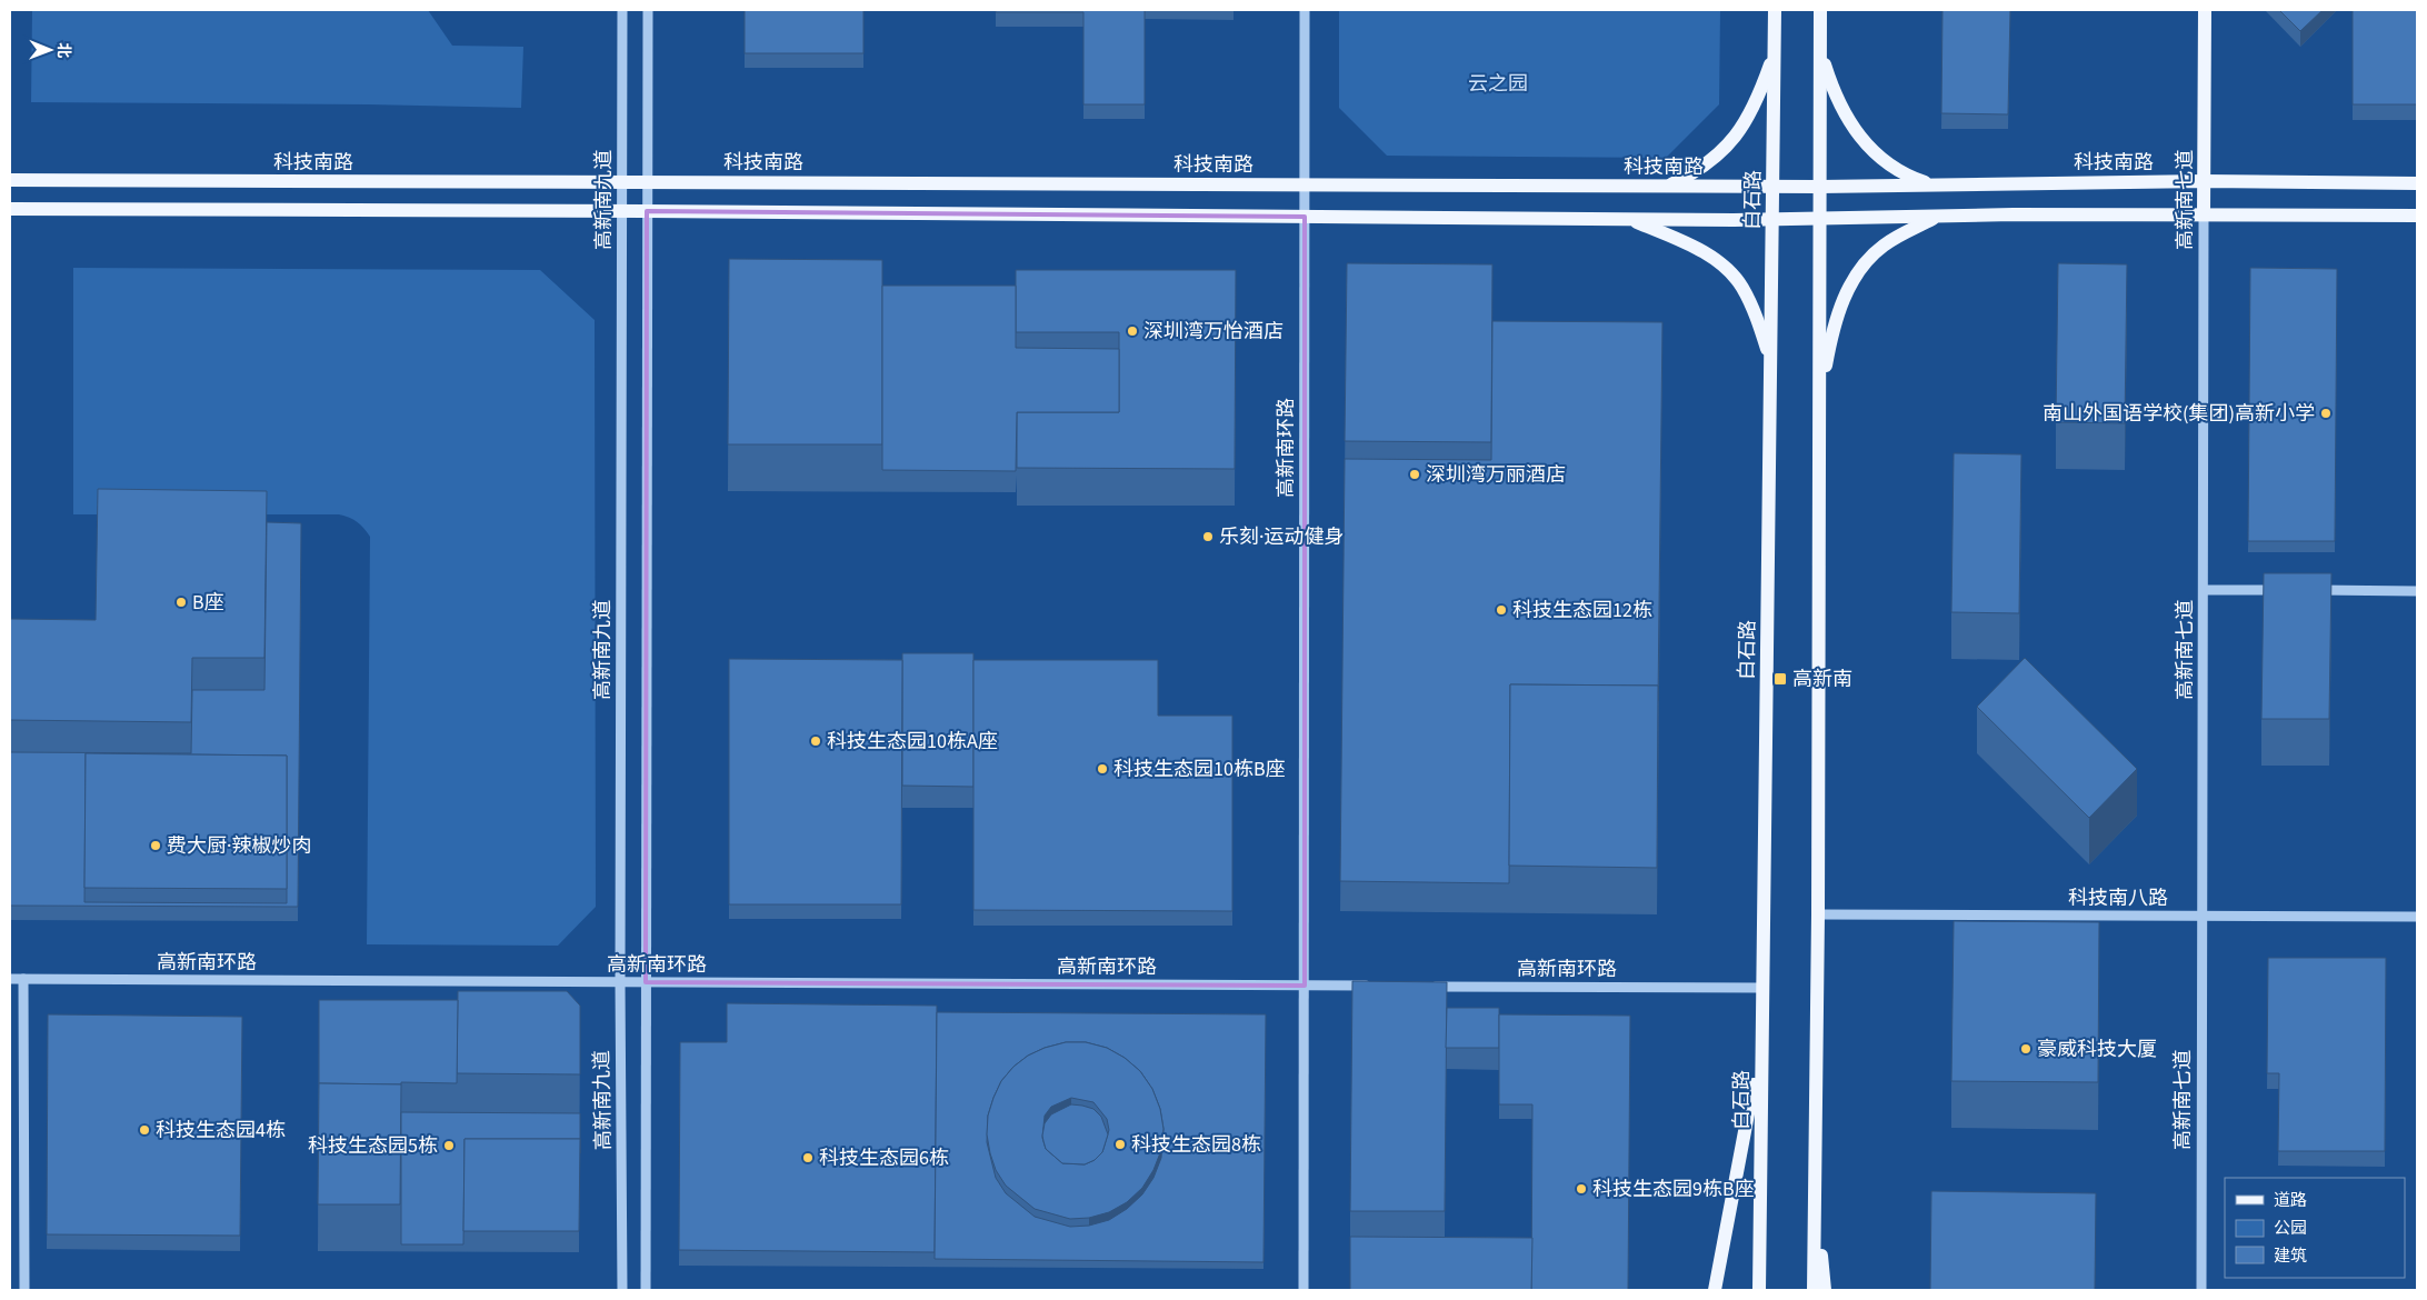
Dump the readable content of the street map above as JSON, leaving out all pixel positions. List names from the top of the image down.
{
  "streets": {
    "main road": ["科技南路", "白石路", "高新南七道"],
    "street": ["高新南九道", "高新南环路", "科技南八路"]
  },
  "crossings": [
    ["科技南路", "高新南九道"],
    ["科技南路", "白石路"],
    ["科技南路", "高新南七道"],
    ["科技南路", "高新南环路"],
    ["高新南九道", "高新南环路"],
    ["白石路", "高新南环路"],
    ["高新南七道", "科技南八路"]
  ],
  "parks": ["云之园"],
  "places": {
    "other": [
      "深圳湾万怡酒店",
      "南山外国语学校(集团)高新小学",
      "深圳湾万丽酒店",
      "乐刻·运动健身",
      "B座",
      "科技生态园12栋",
      "科技生态园10栋A座",
      "科技生态园10栋B座",
      "费大厨·辣椒炒肉",
      "豪威科技大厦",
      "科技生态园4栋",
      "科技生态园8栋",
      "科技生态园5栋",
      "科技生态园6栋",
      "科技生态园9栋B座"
    ],
    "transit": ["高新南"]
  },
  "legend": ["道路", "公园", "建筑"],
  "north": "right"
}
